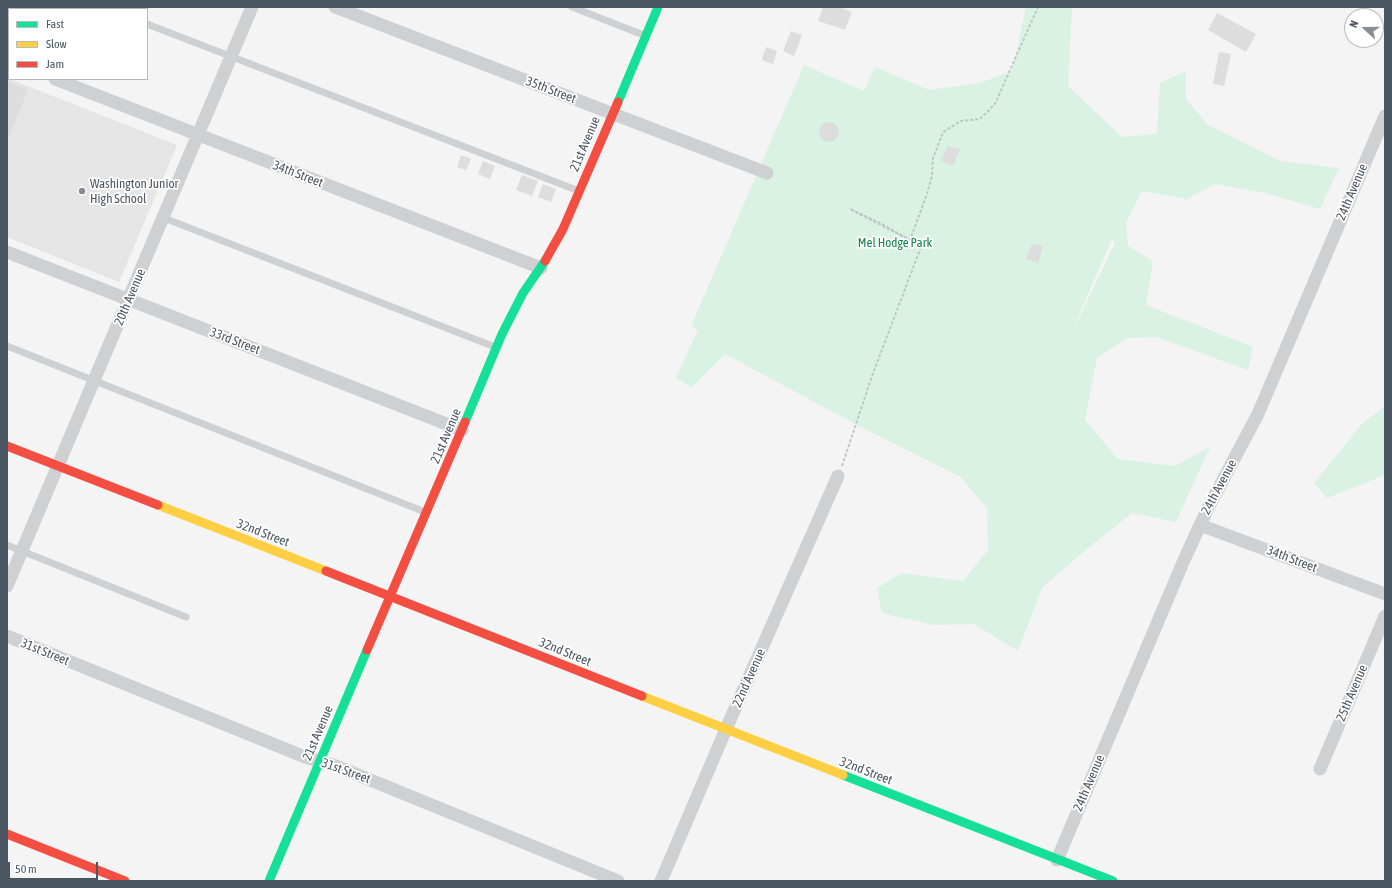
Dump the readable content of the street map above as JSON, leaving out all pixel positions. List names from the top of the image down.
{
  "streets": {
    "street": [
      "35th Street",
      "21st Avenue",
      "34th Street",
      "24th Avenue",
      "20th Avenue",
      "33rd Street",
      "32nd Street",
      "31st Street",
      "22nd Avenue",
      "25th Avenue"
    ]
  },
  "crossings": [
    ["35th Street", "21st Avenue"],
    ["21st Avenue", "34th Street"],
    ["21st Avenue", "33rd Street"],
    ["21st Avenue", "32nd Street"],
    ["21st Avenue", "31st Street"],
    ["34th Street", "24th Avenue"],
    ["34th Street", "20th Avenue"],
    ["24th Avenue", "32nd Street"],
    ["20th Avenue", "33rd Street"],
    ["20th Avenue", "32nd Street"],
    ["32nd Street", "22nd Avenue"]
  ],
  "parks": ["Mel Hodge Park"],
  "places": ["Washington Junior High School"],
  "legend": ["Fast", "Slow", "Jam"],
  "scale_bar": "50 m",
  "north": "left"
}
